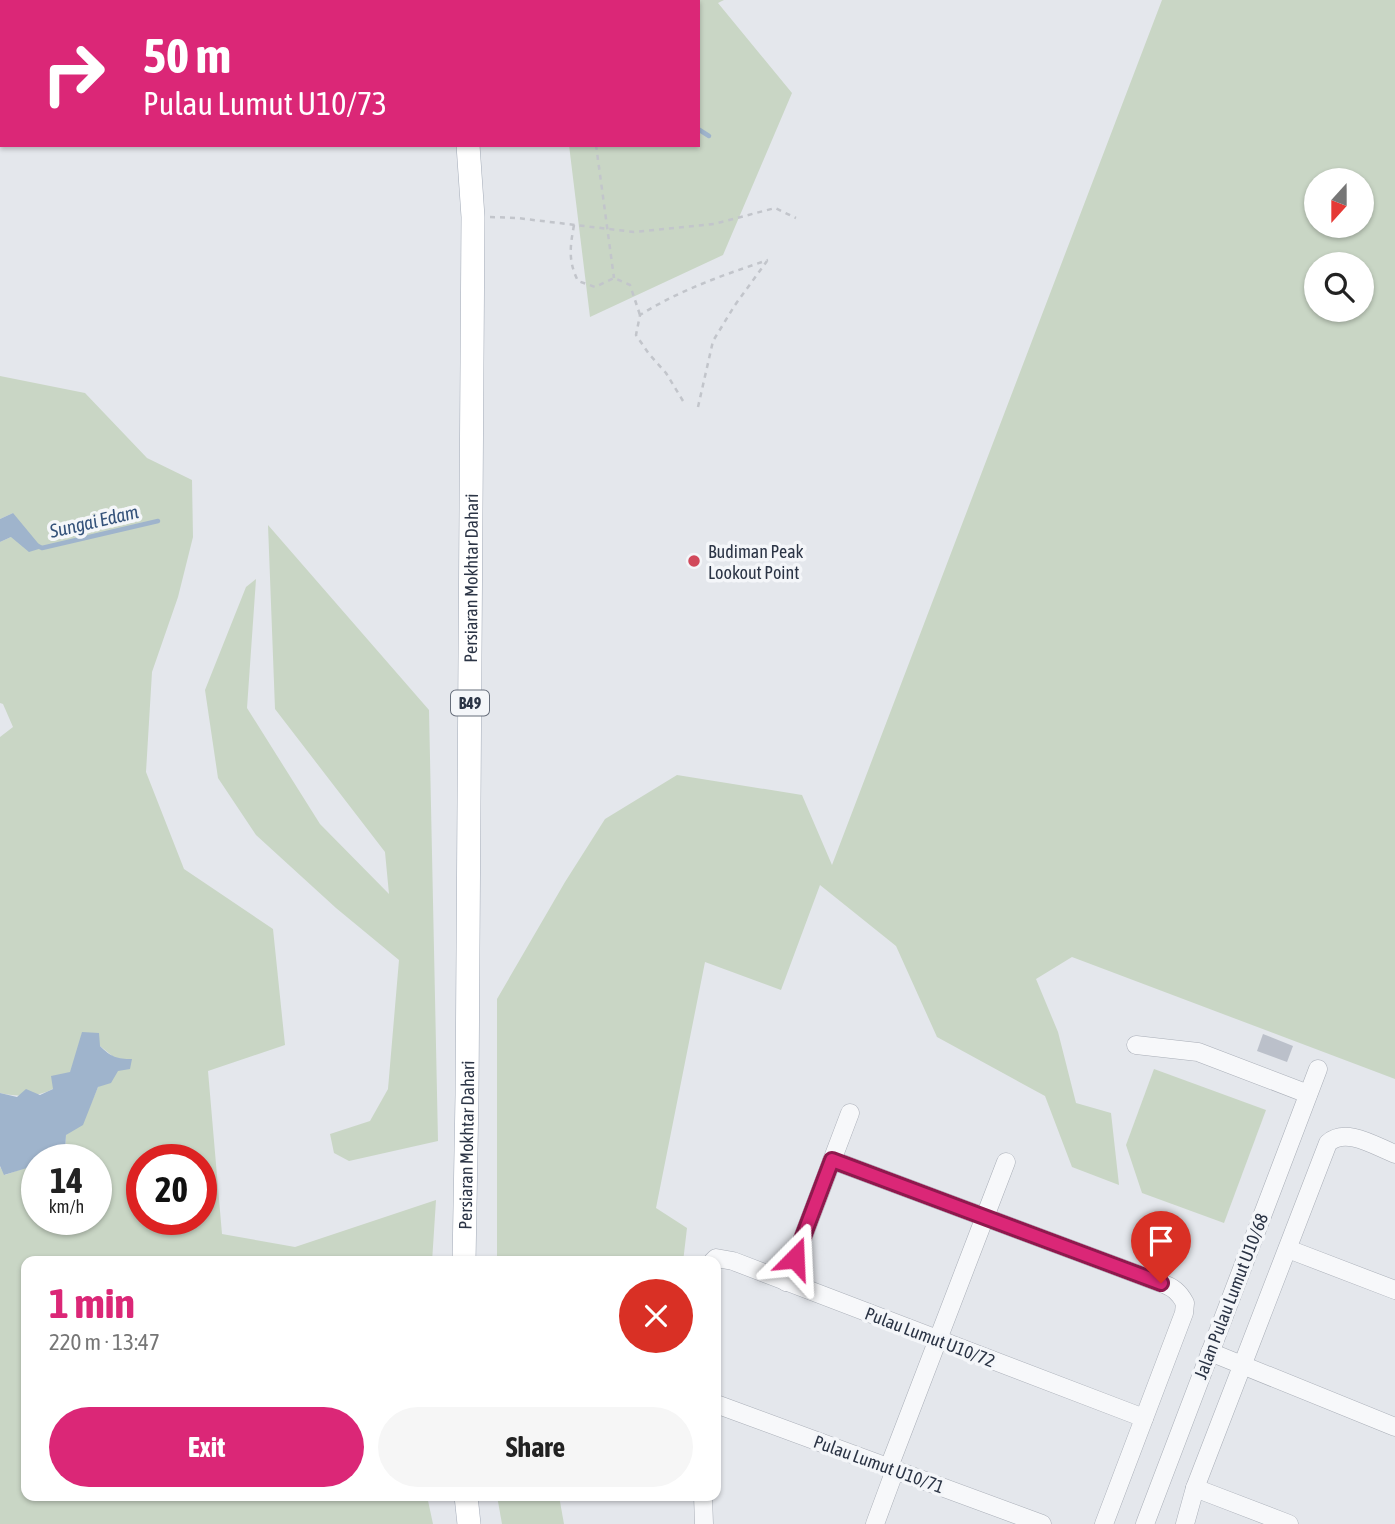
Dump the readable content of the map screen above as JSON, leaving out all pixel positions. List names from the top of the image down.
{
  "streets": {
    "main road": ["Persiaran Mokhtar Dahari", "B49"],
    "street": ["Jalan Pulau Lumut U10/68", "Pulau Lumut U10/72", "Pulau Lumut U10/71"]
  },
  "water": ["Sungai Edam"],
  "places": ["Budiman Peak Lookout Point"],
  "north": "bottom",
  "page": {
    "turn": ["50 m", "Pulau Lumut U10/73"],
    "speed": "14 km/h",
    "limit": "20",
    "heading": ["1 min", "220 m · 13:47"],
    "buttons": ["Exit", "Share"]
  }
}
